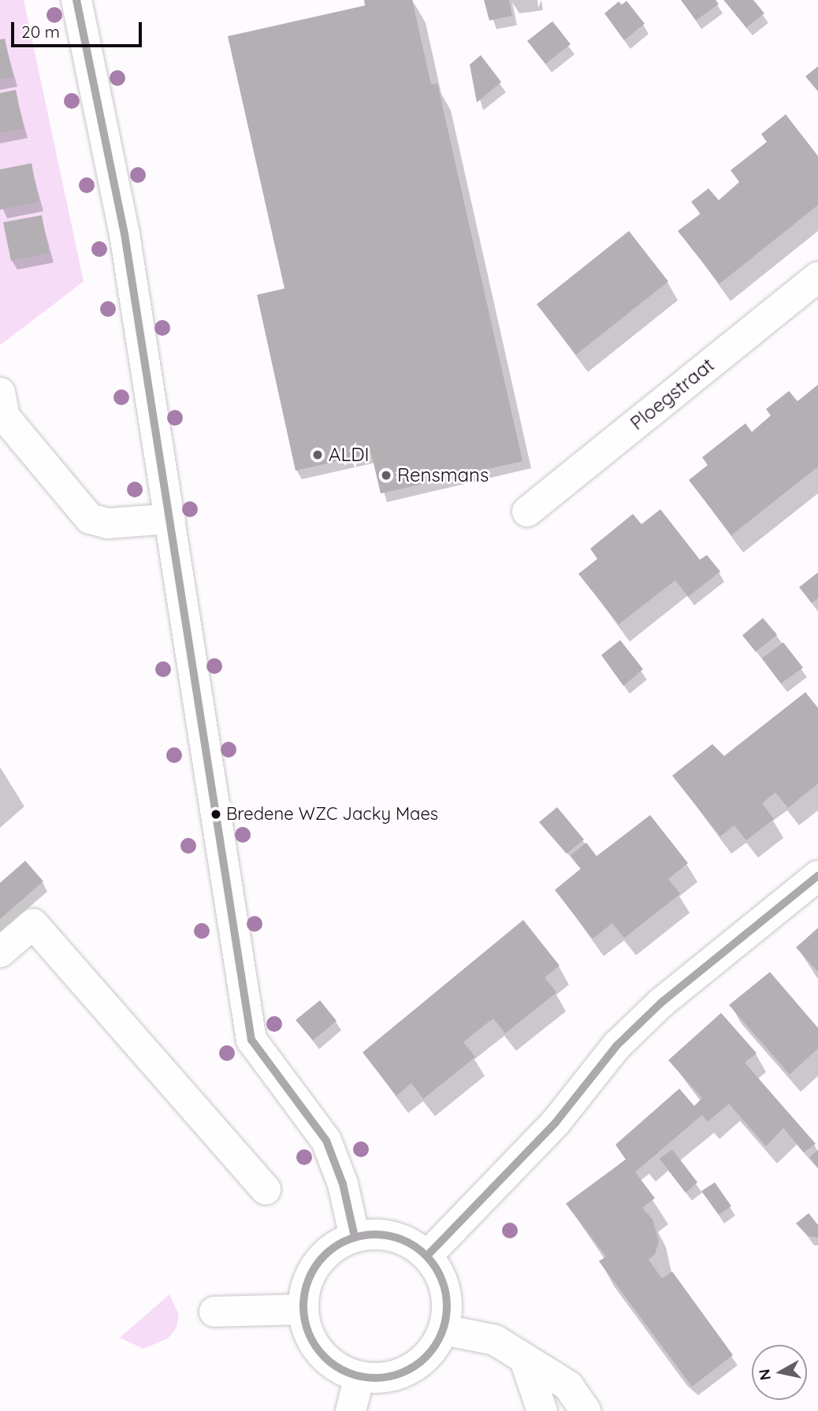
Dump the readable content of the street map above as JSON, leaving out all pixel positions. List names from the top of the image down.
{
  "streets": {
    "street": ["Ploegstraat"]
  },
  "places": ["ALDI", "Rensmans", "Bredene WZC Jacky Maes"],
  "scale_bar": "20 m",
  "north": "left"
}
